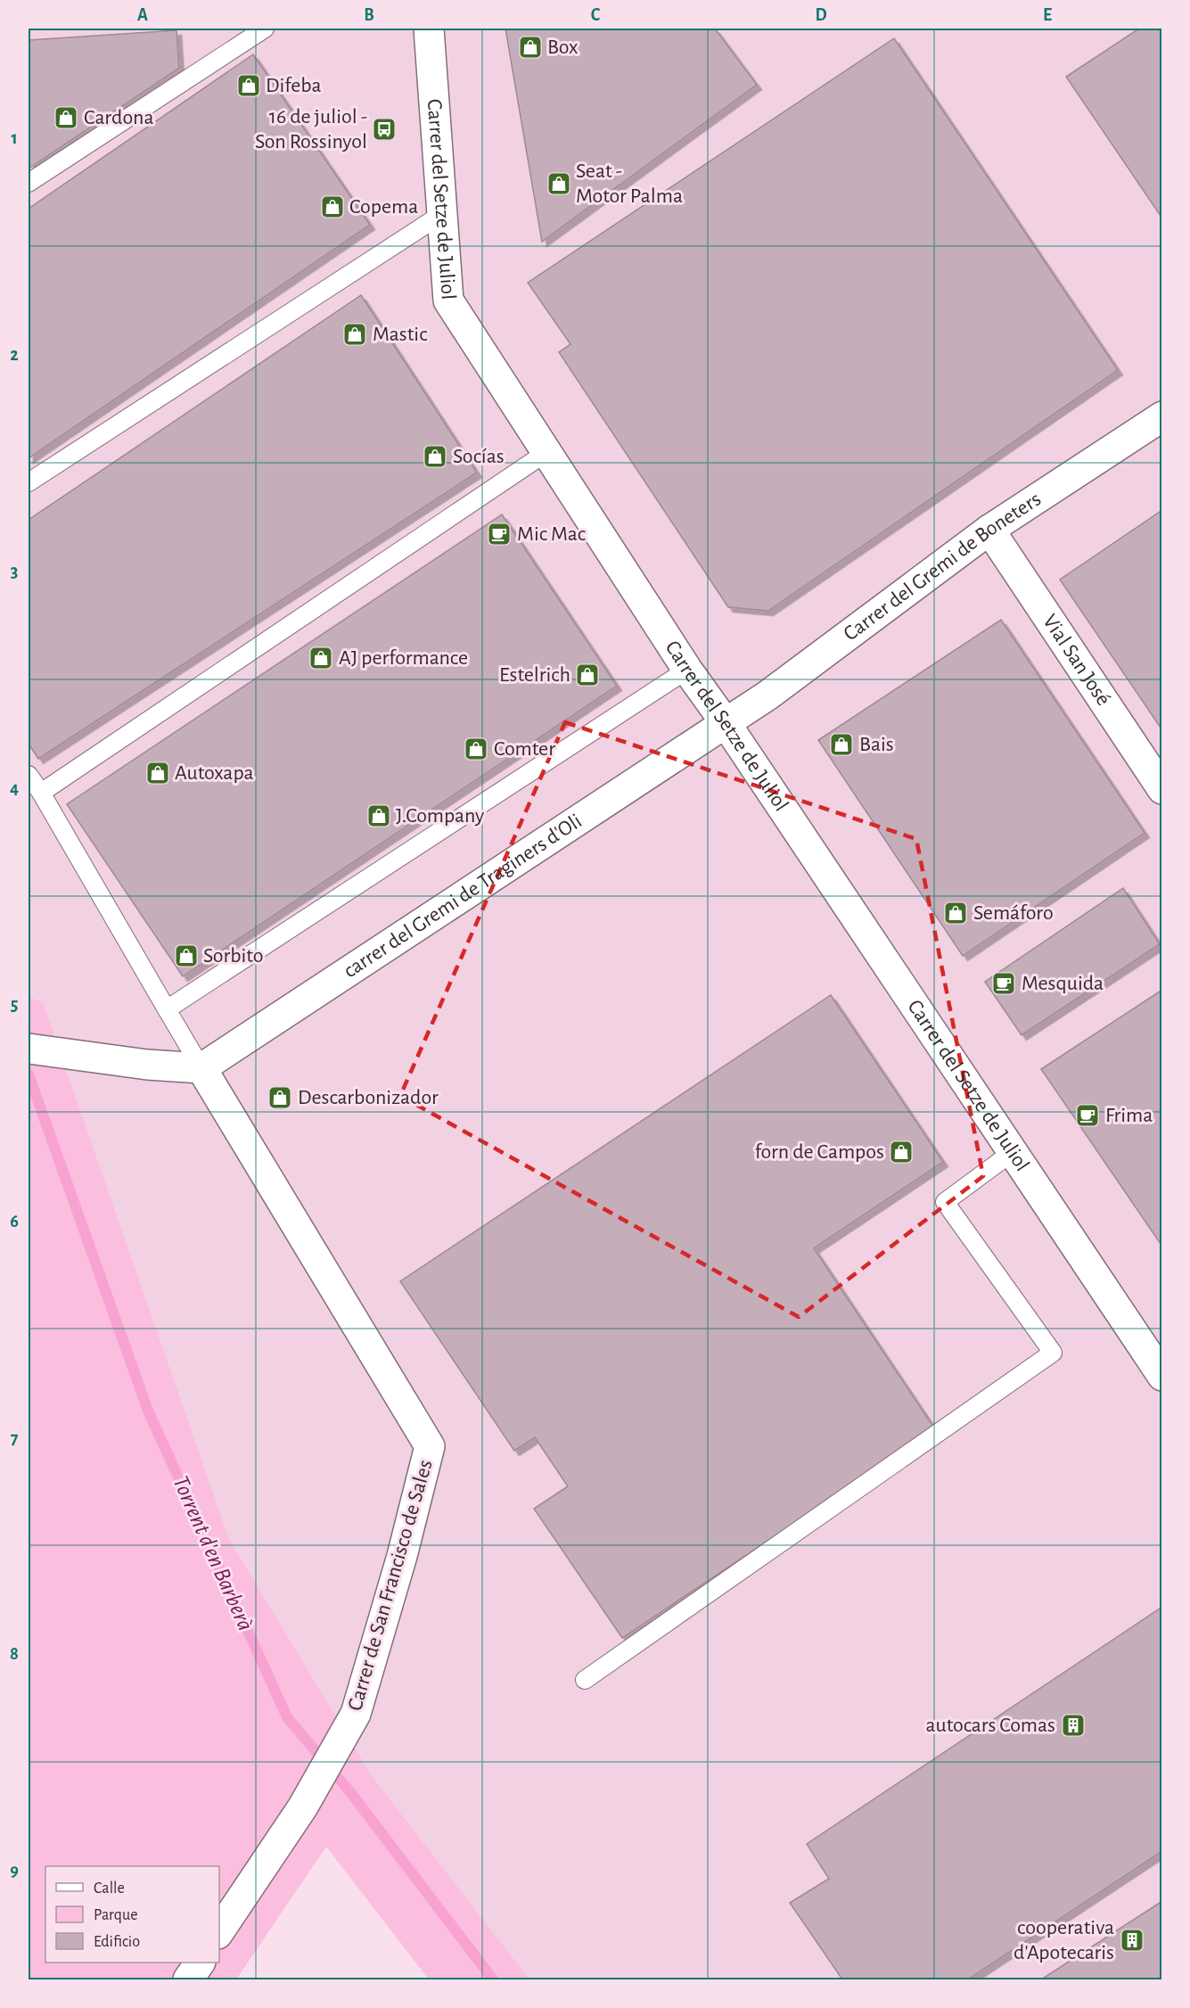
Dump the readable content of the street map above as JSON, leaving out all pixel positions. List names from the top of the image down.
{
  "streets": {
    "street": [
      "Carrer del Setze de Juliol",
      "Carrer del Gremi de Boneters",
      "Vial San José",
      "carrer del Gremi de Traginers d'Oli",
      "Carrer de San Francisco de Sales"
    ]
  },
  "crossings": [
    ["Carrer del Setze de Juliol", "Carrer del Gremi de Boneters"],
    ["Carrer del Setze de Juliol", "carrer del Gremi de Traginers d'Oli"],
    ["Carrer del Gremi de Boneters", "Vial San José"],
    ["Carrer del Gremi de Boneters", "carrer del Gremi de Traginers d'Oli"],
    ["carrer del Gremi de Traginers d'Oli", "Carrer de San Francisco de Sales"]
  ],
  "water": ["Torrent d'en Barberà"],
  "places": {
    "shop": [
      "Box",
      "Difeba",
      "Cardona",
      "Seat - Motor Palma",
      "Copema",
      "Mastic",
      "Socías",
      "AJ performance",
      "Estelrich",
      "Bais",
      "Comter",
      "Autoxapa",
      "J.Company",
      "Semáforo",
      "Sorbito",
      "Descarbonizador",
      "forn de Campos"
    ],
    "bus stop": ["16 de juliol - Son Rossinyol"],
    "cafe": ["Mic Mac", "Mesquida", "Frima"],
    "building": ["autocars Comas", "cooperativa d'Apotecaris"]
  },
  "legend": ["Calle", "Parque", "Edificio"],
  "grid": {
    "columns": [
      "A",
      "B",
      "C",
      "D",
      "E"
    ],
    "rows": [
      "1",
      "2",
      "3",
      "4",
      "5",
      "6",
      "7",
      "8",
      "9"
    ]
  }
}
